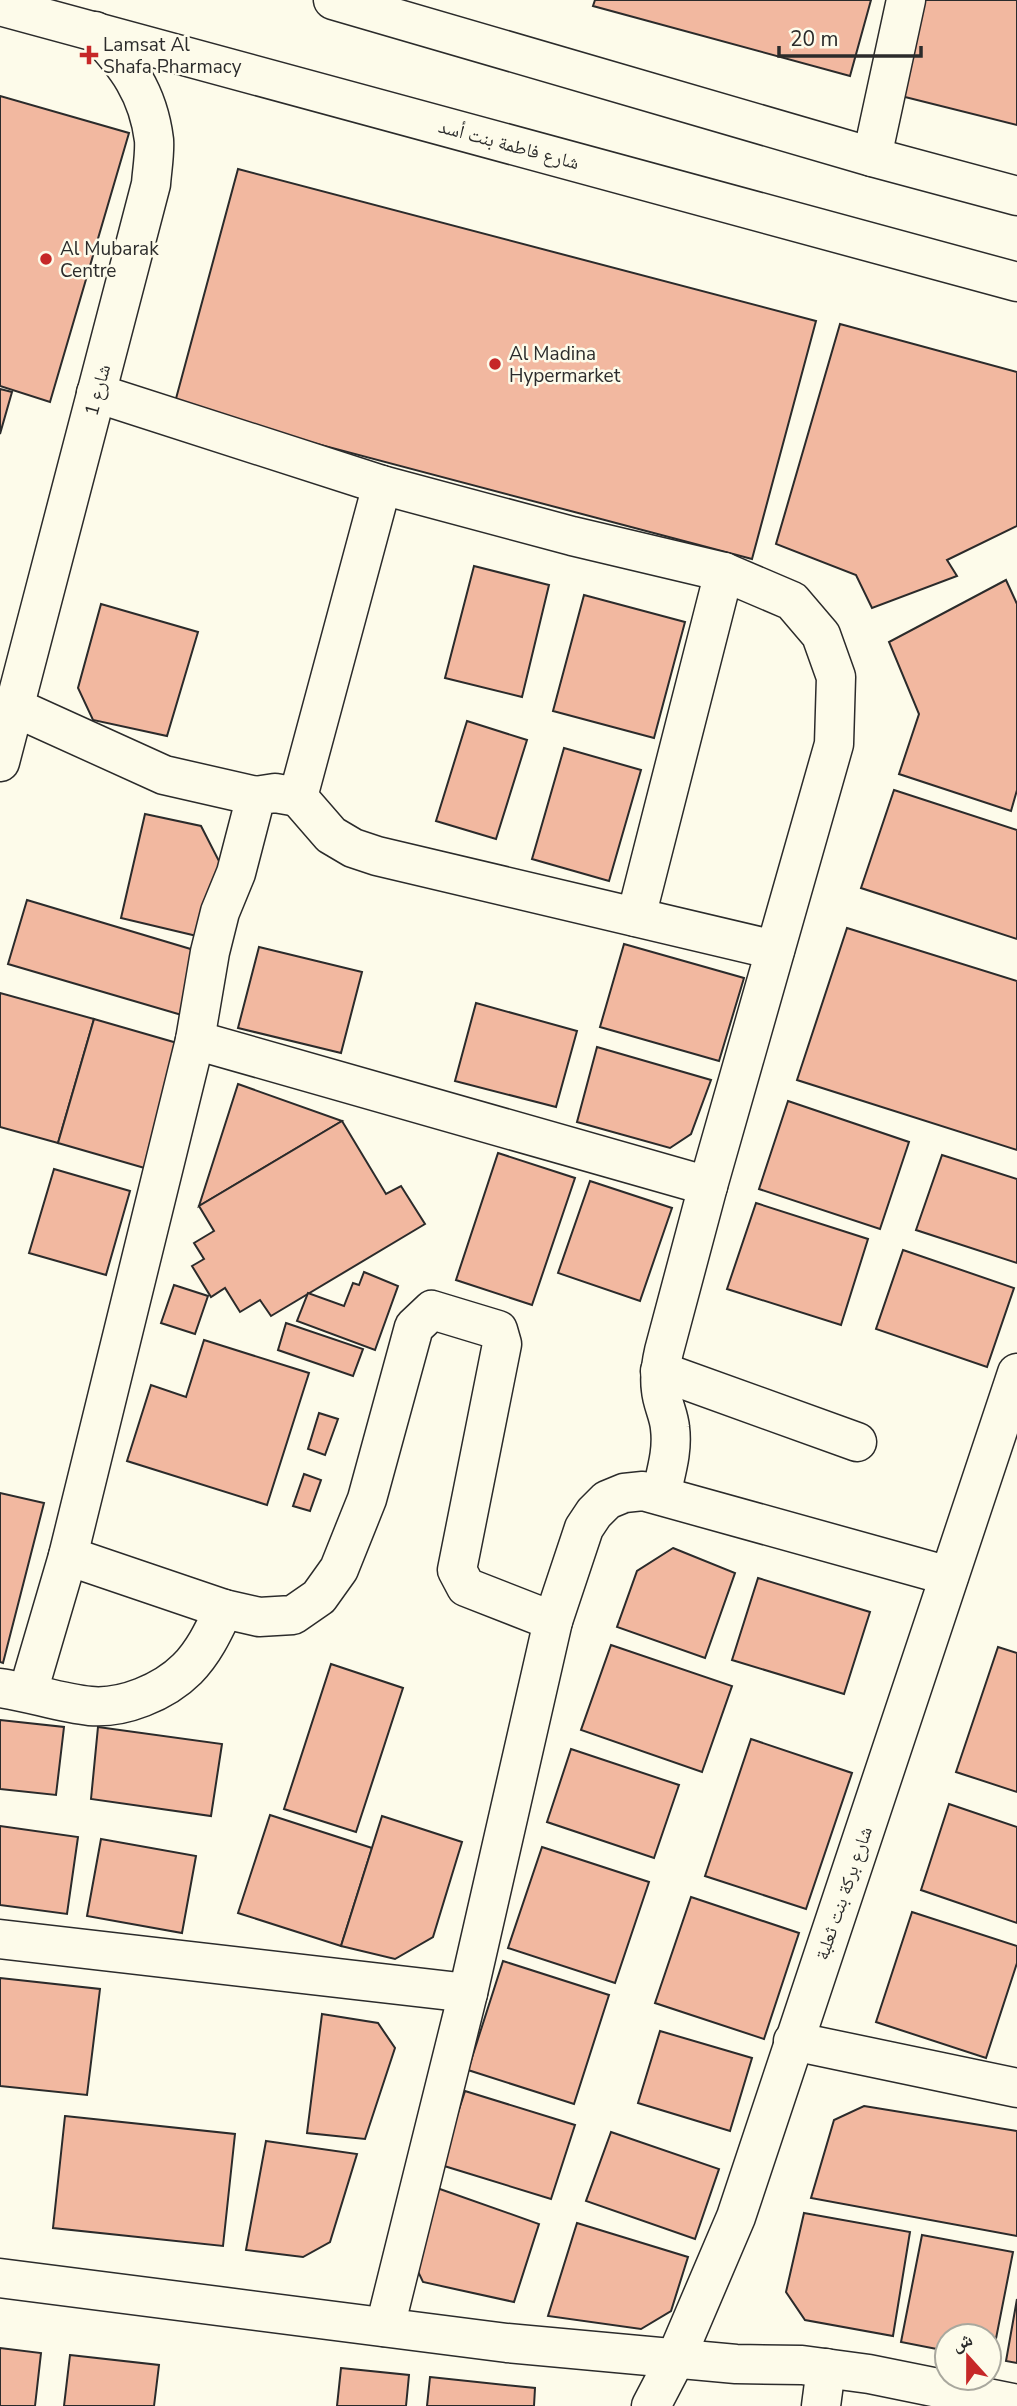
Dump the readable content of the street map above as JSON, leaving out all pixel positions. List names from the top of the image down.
{
  "streets": {
    "street": ["شارع فاطمة بنت أسد", "شارع 1", "شارع بركة بنت ثعلبة"]
  },
  "crossings": [
    ["شارع فاطمة بنت أسد", "شارع 1"]
  ],
  "places": {
    "health": ["Lamsat Al Shafa Pharmacy"],
    "other": ["Al Mubarak Centre", "Al Madina Hypermarket"]
  },
  "scale_bar": "20 m",
  "north": "top"
}
